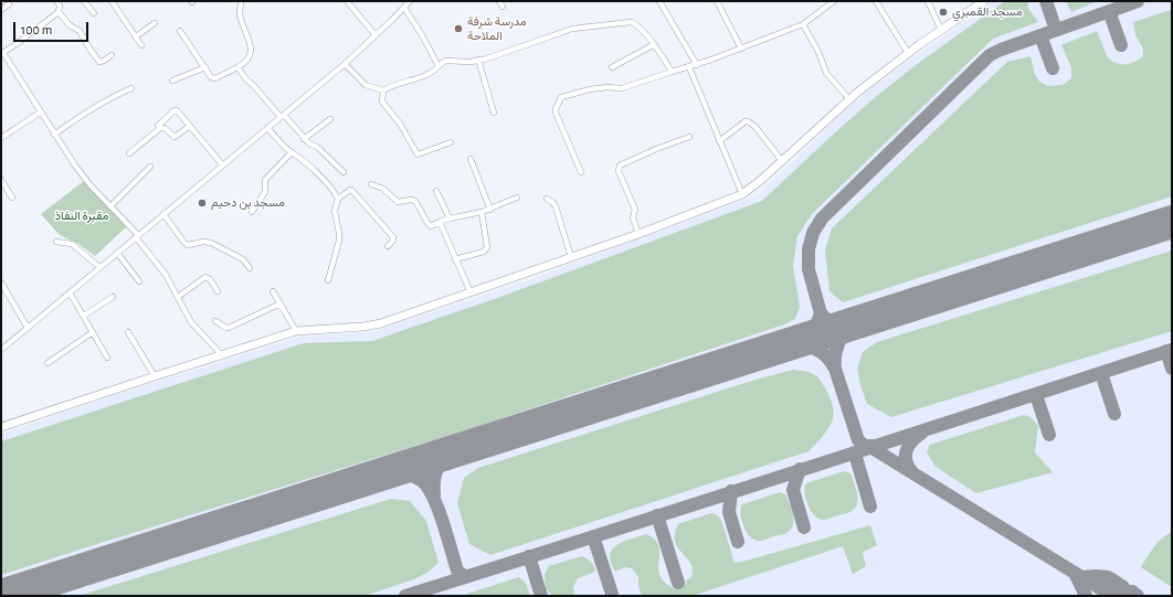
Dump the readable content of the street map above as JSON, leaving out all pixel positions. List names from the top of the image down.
{
  "parks": ["مقبرة النفاذ"],
  "places": ["مسجد القمبري", "مدرسة شرفة الملاحة", "مسجد بن دحيم"],
  "scale_bar": "100 m"
}
